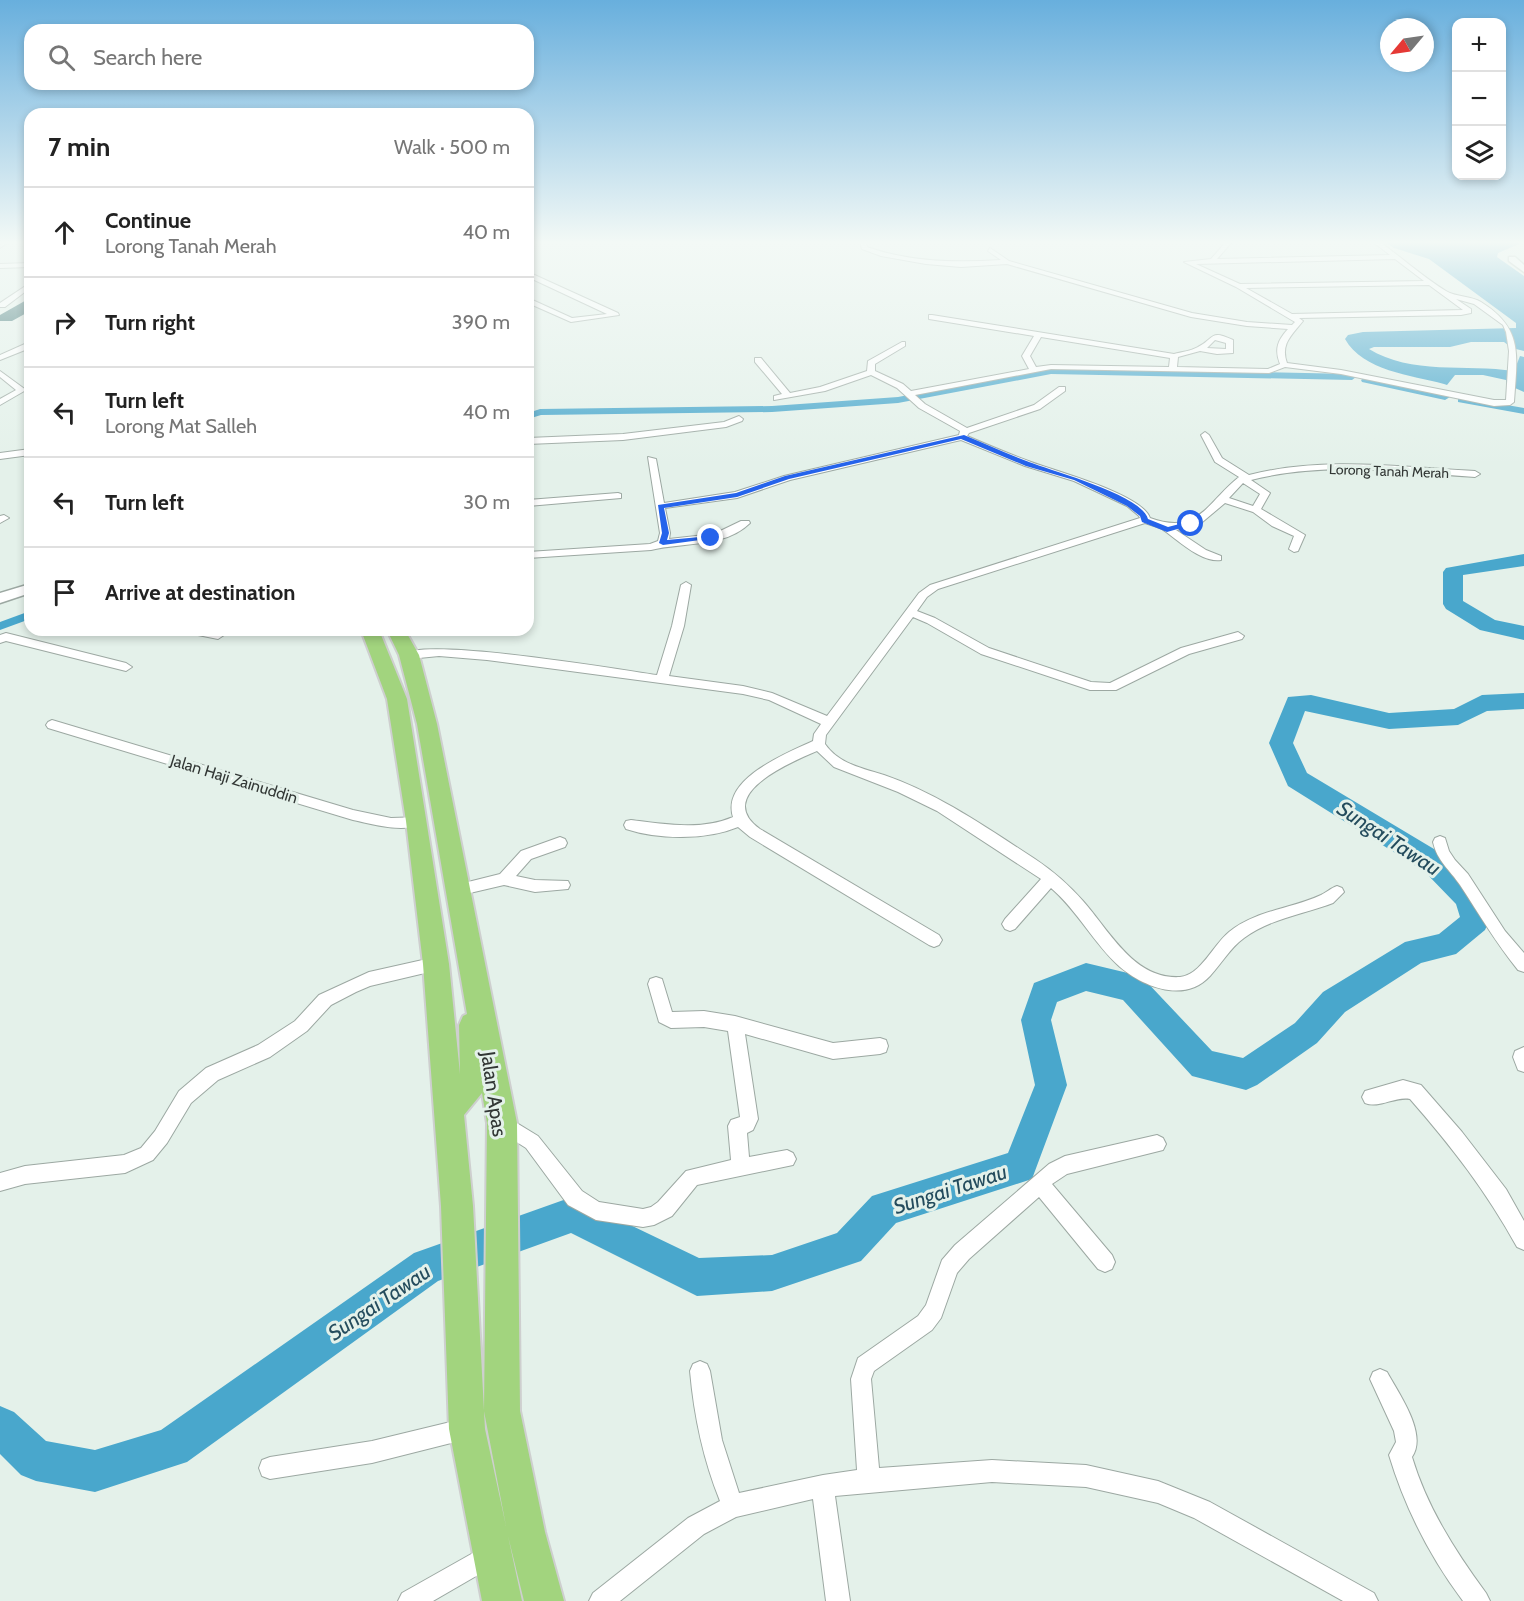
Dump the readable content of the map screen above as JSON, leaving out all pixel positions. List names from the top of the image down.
{
  "streets": {
    "highway": ["Jalan Apas"],
    "street": ["Lorong Tanah Merah", "Jalan Haji Zainuddin"]
  },
  "water": ["Sungai Tawau"],
  "north": "bottom left",
  "page": {
    "map_buttons": ["+", "−"],
    "search": "Search here",
    "heading": ["7 min", "Walk · 500 m"],
    "list": [
      ["Continue", "Lorong Tanah Merah", "40 m"],
      ["Turn right", "390 m"],
      ["Turn left", "Lorong Mat Salleh", "40 m"],
      ["Turn left", "30 m"],
      "Arrive at destination"
    ]
  }
}
